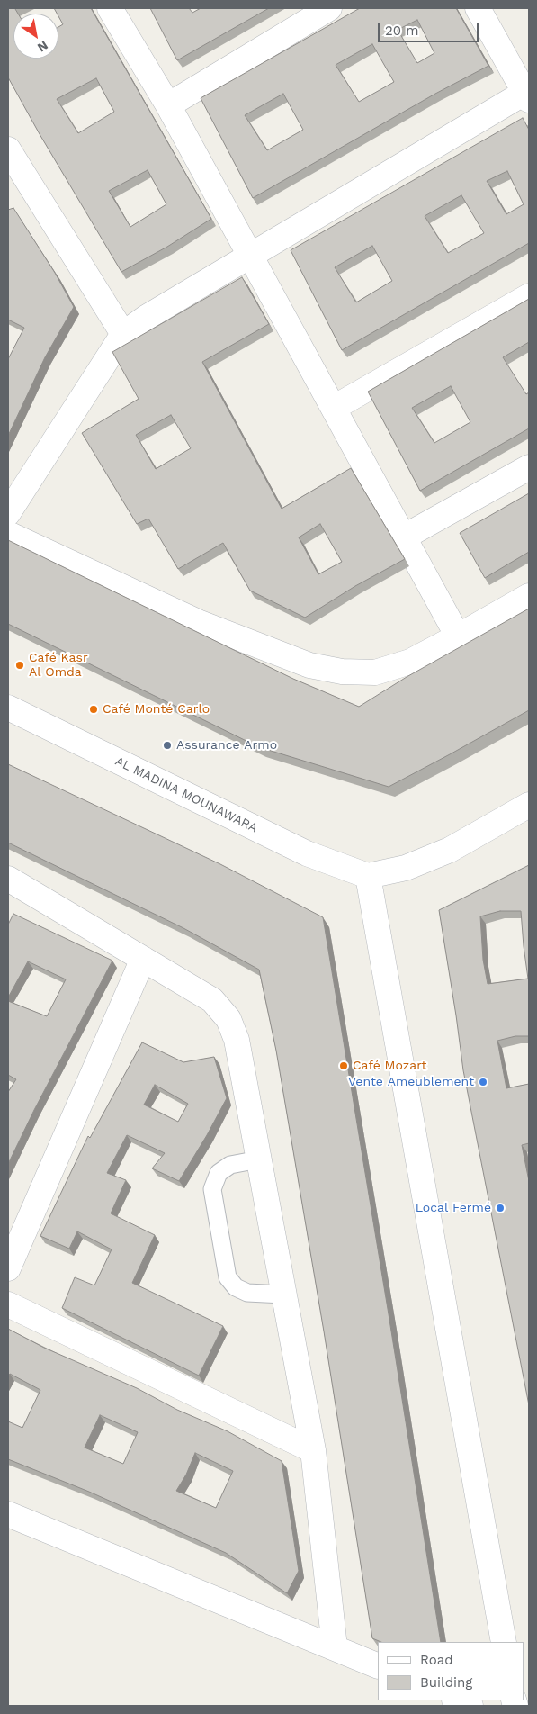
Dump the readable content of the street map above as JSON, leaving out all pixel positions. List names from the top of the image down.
{
  "streets": {
    "street": ["AL MADINA MOUNAWARA"]
  },
  "places": [
    "Café Kasr Al Omda",
    "Café Monté Carlo",
    "Assurance Armo",
    "Café Mozart",
    "Vente Ameublement",
    "Local Fermé"
  ],
  "legend": ["Road", "Building"],
  "scale_bar": "20 m",
  "north": "bottom right"
}
